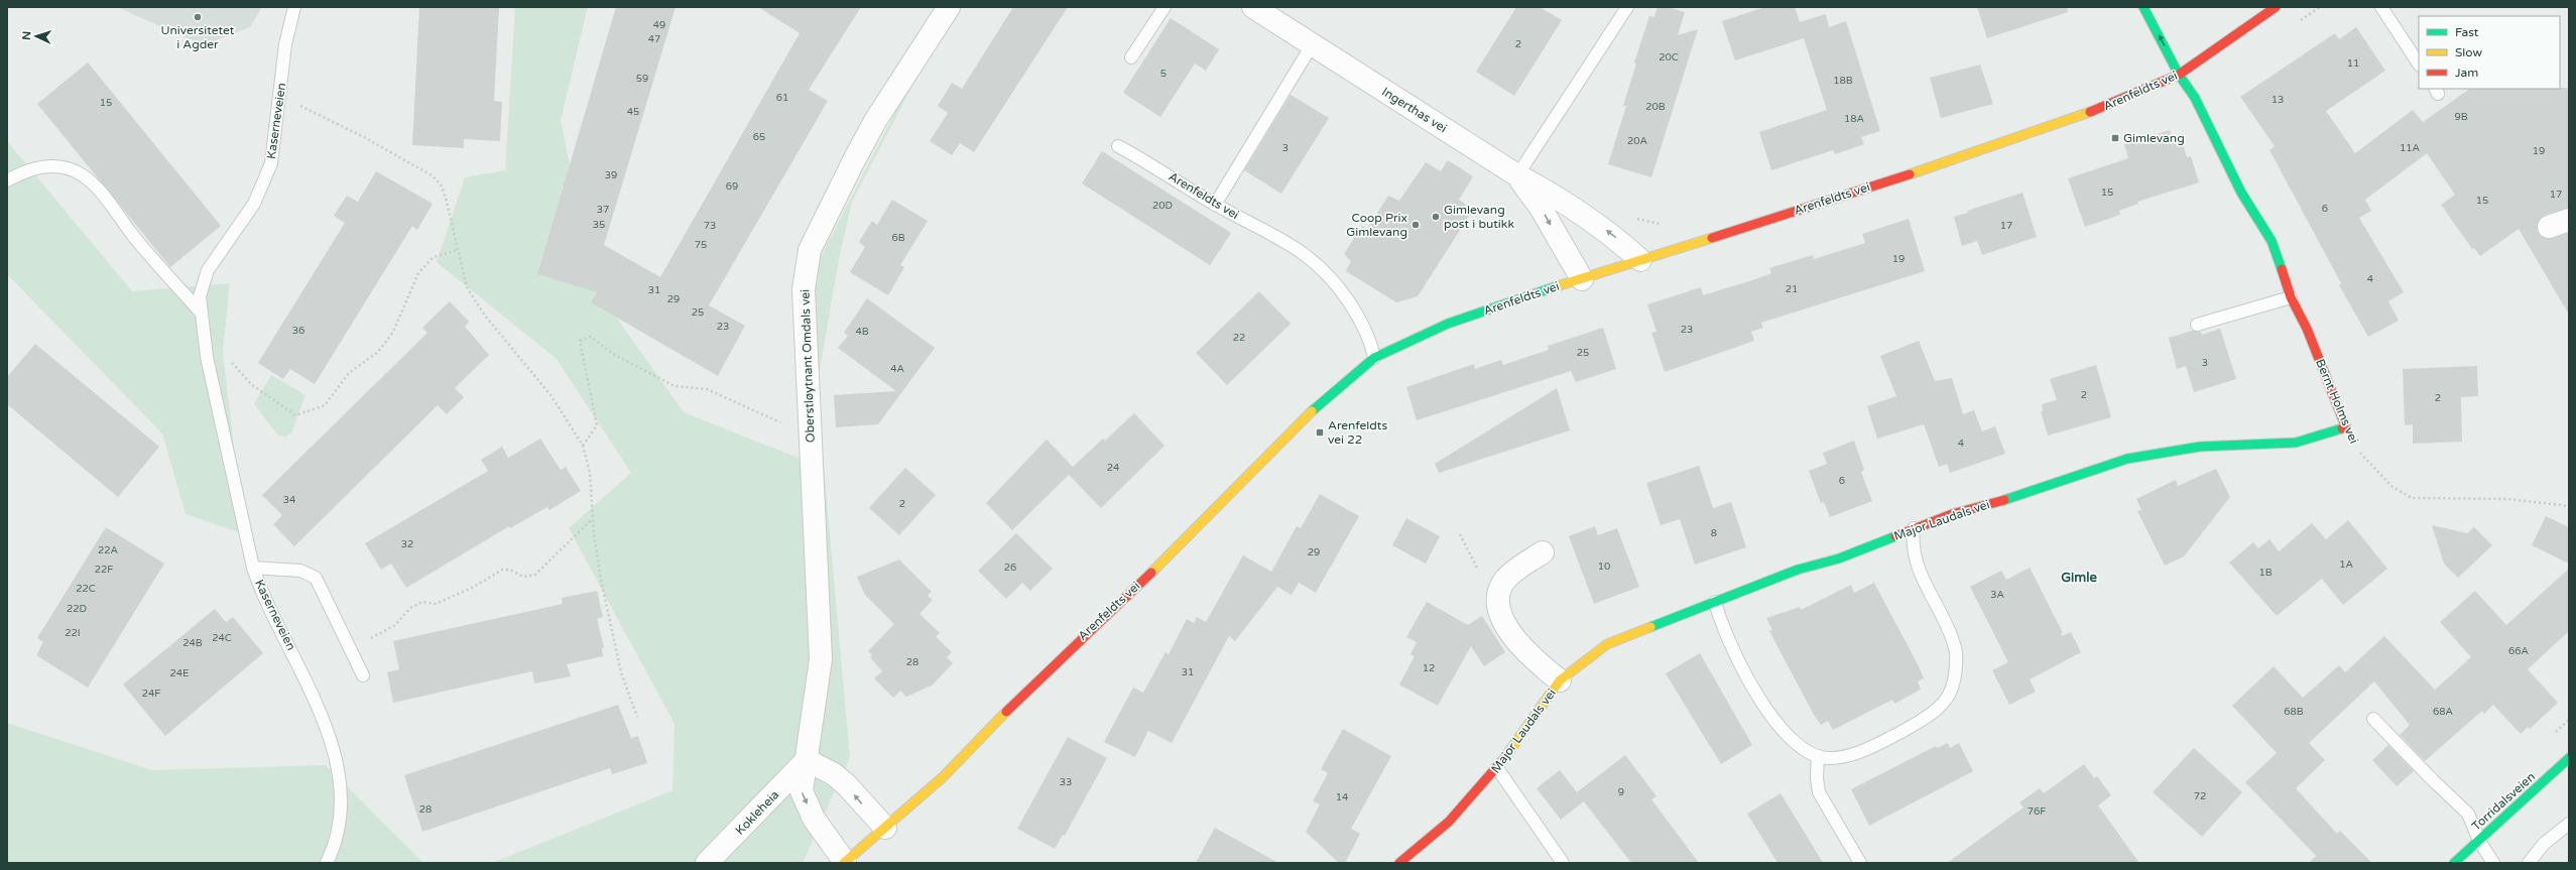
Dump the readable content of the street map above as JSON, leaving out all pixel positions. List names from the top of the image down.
{
  "streets": {
    "street": [
      "Arenfeldts vei",
      "Ingerthas vei",
      "Oberstløytnant Omdals vei",
      "Bernt Holms vei",
      "Major Laudals vei",
      "Torridalsveien",
      "Kokleheia"
    ],
    "lane": ["Kaserneveien"]
  },
  "crossings": [
    ["Arenfeldts vei", "Ingerthas vei"],
    ["Arenfeldts vei", "Oberstløytnant Omdals vei"],
    ["Arenfeldts vei", "Bernt Holms vei"],
    ["Oberstløytnant Omdals vei", "Kokleheia"],
    ["Bernt Holms vei", "Major Laudals vei"]
  ],
  "districts": ["Gimle"],
  "places": {
    "other": ["Universitetet i Agder", "Gimlevang post i butikk", "Coop Prix Gimlevang"],
    "transit": ["Gimlevang", "Arenfeldts vei 22"]
  },
  "house_numbers": [
    "49",
    "47",
    "2",
    "20C",
    "11",
    "5",
    "59",
    "18B",
    "61",
    "13",
    "15",
    "20B",
    "45",
    "9B",
    "18A",
    "65",
    "20A",
    "3",
    "11A",
    "19",
    "39",
    "69",
    "15",
    "17",
    "15",
    "20D",
    "6",
    "37",
    "35",
    "73",
    "17",
    "6B",
    "75",
    "19",
    "4",
    "21",
    "31",
    "29",
    "25",
    "23",
    "23",
    "36",
    "4B",
    "22",
    "25",
    "3",
    "4A",
    "2",
    "2",
    "4",
    "24",
    "6",
    "34",
    "2",
    "8",
    "32",
    "22A",
    "29",
    "1A",
    "10",
    "26",
    "22F",
    "1B",
    "22C",
    "3A",
    "22D",
    "22I",
    "24C",
    "24B",
    "66A",
    "28",
    "12",
    "31",
    "24E",
    "24F",
    "68B",
    "68A",
    "33",
    "9",
    "72",
    "14",
    "28",
    "76F"
  ],
  "legend": ["Fast", "Slow", "Jam"],
  "north": "left"
}
